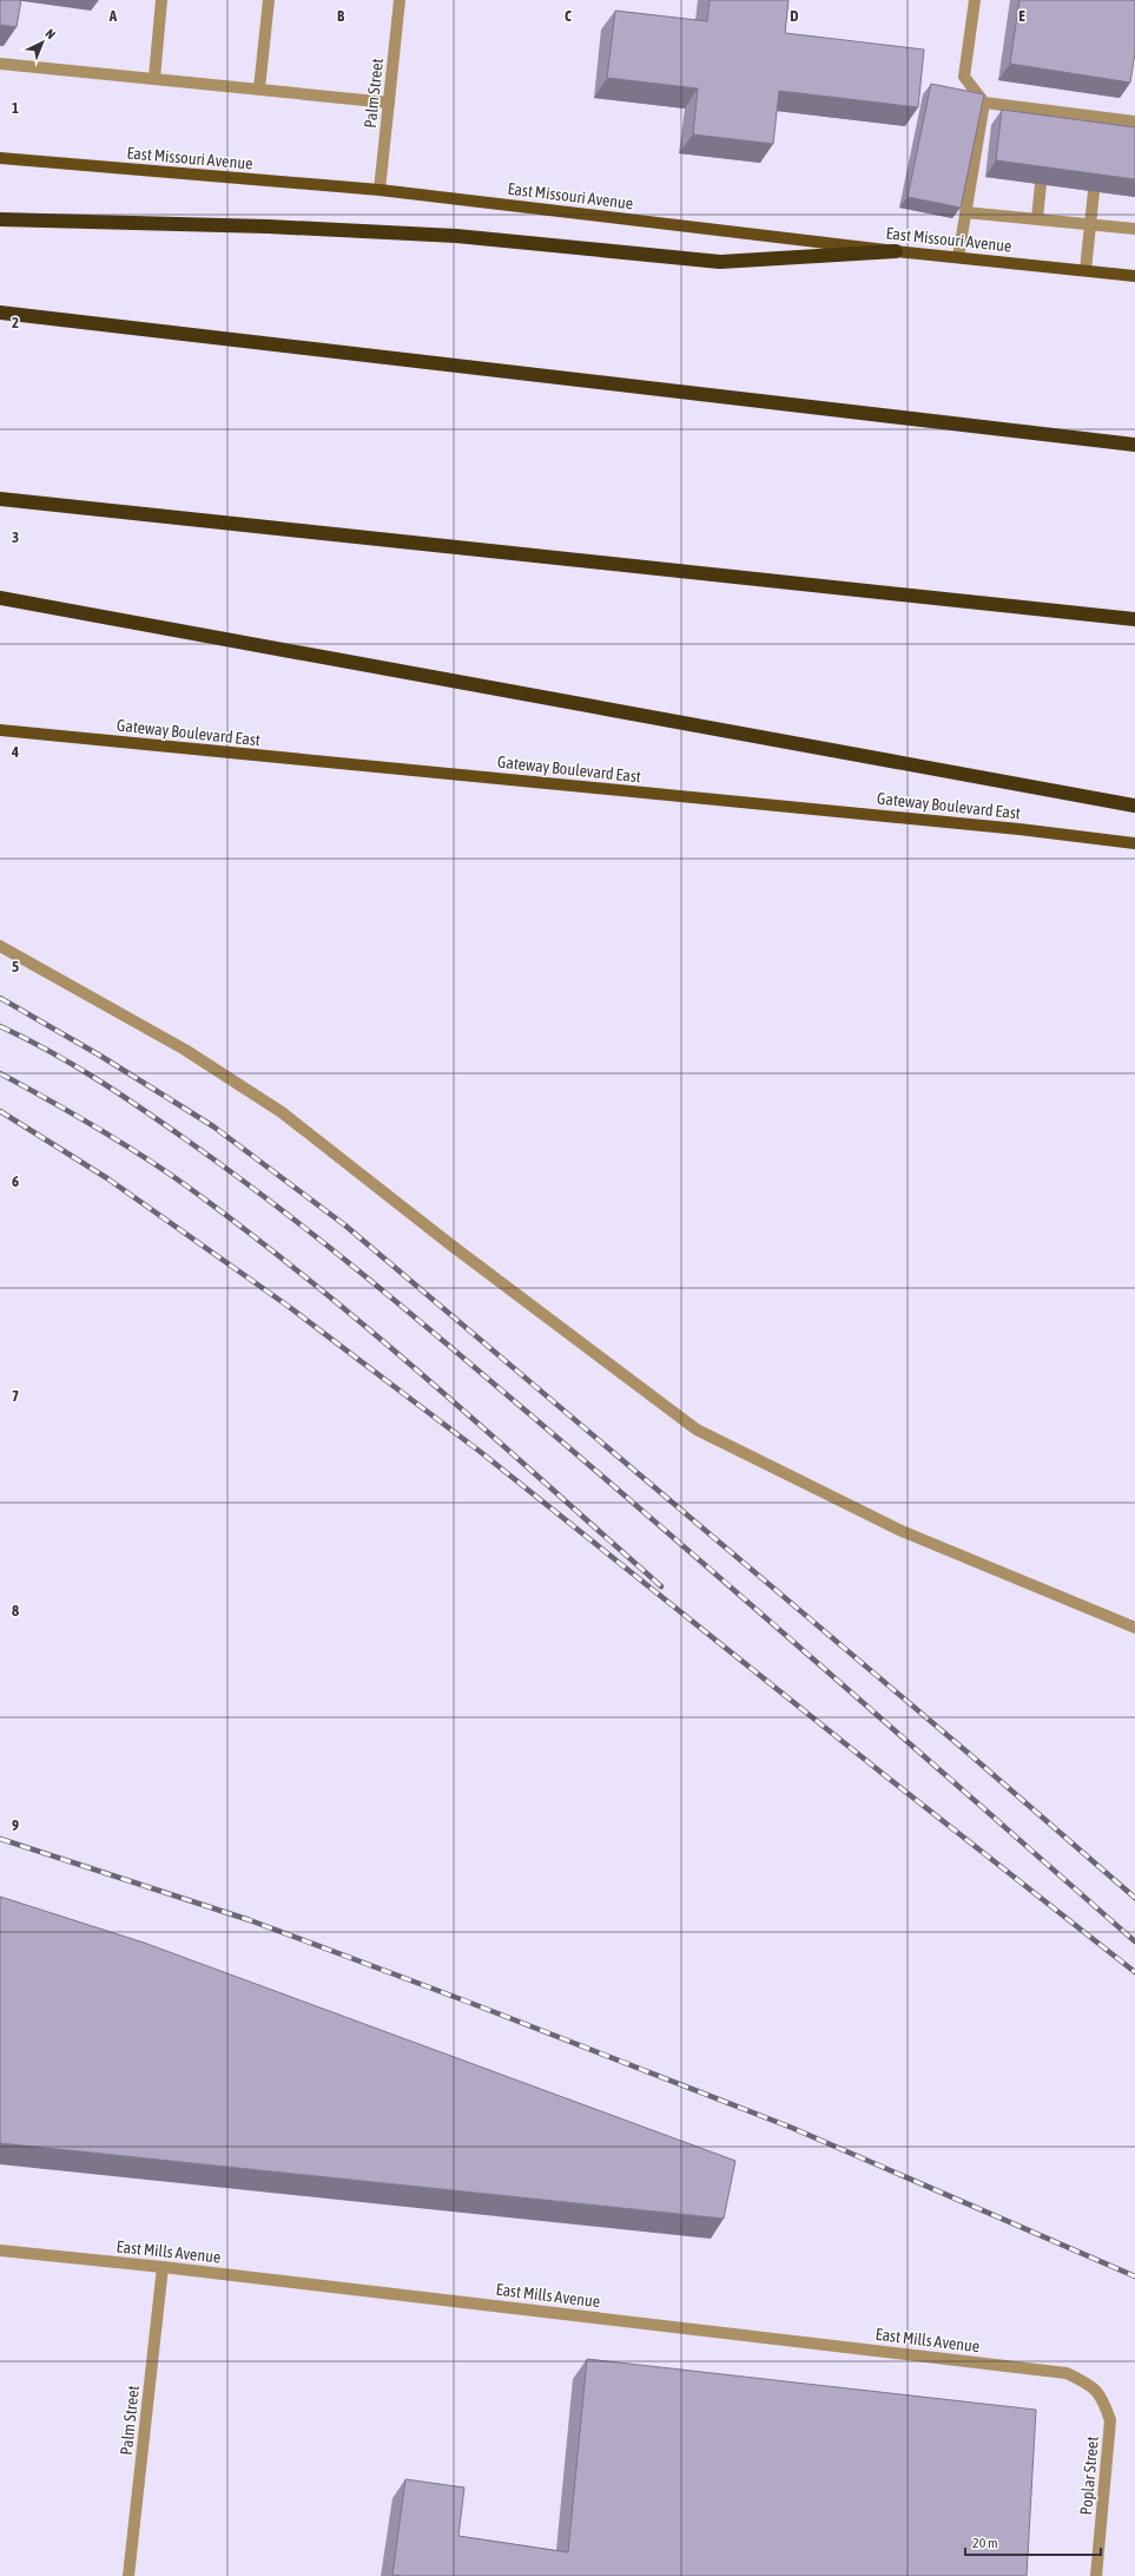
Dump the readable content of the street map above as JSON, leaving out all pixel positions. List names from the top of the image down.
{
  "streets": {
    "main road": ["East Missouri Avenue", "Gateway Boulevard East"],
    "street": ["Palm Street", "East Mills Avenue", "Poplar Street"]
  },
  "crossings": [
    ["Palm Street", "East Missouri Avenue"],
    ["Palm Street", "East Mills Avenue"],
    ["East Mills Avenue", "Poplar Street"]
  ],
  "scale_bar": "20 m",
  "north": "top right",
  "grid": {
    "columns": [
      "A",
      "B",
      "C",
      "D",
      "E"
    ],
    "rows": [
      "1",
      "2",
      "3",
      "4",
      "5",
      "6",
      "7",
      "8",
      "9"
    ]
  }
}
